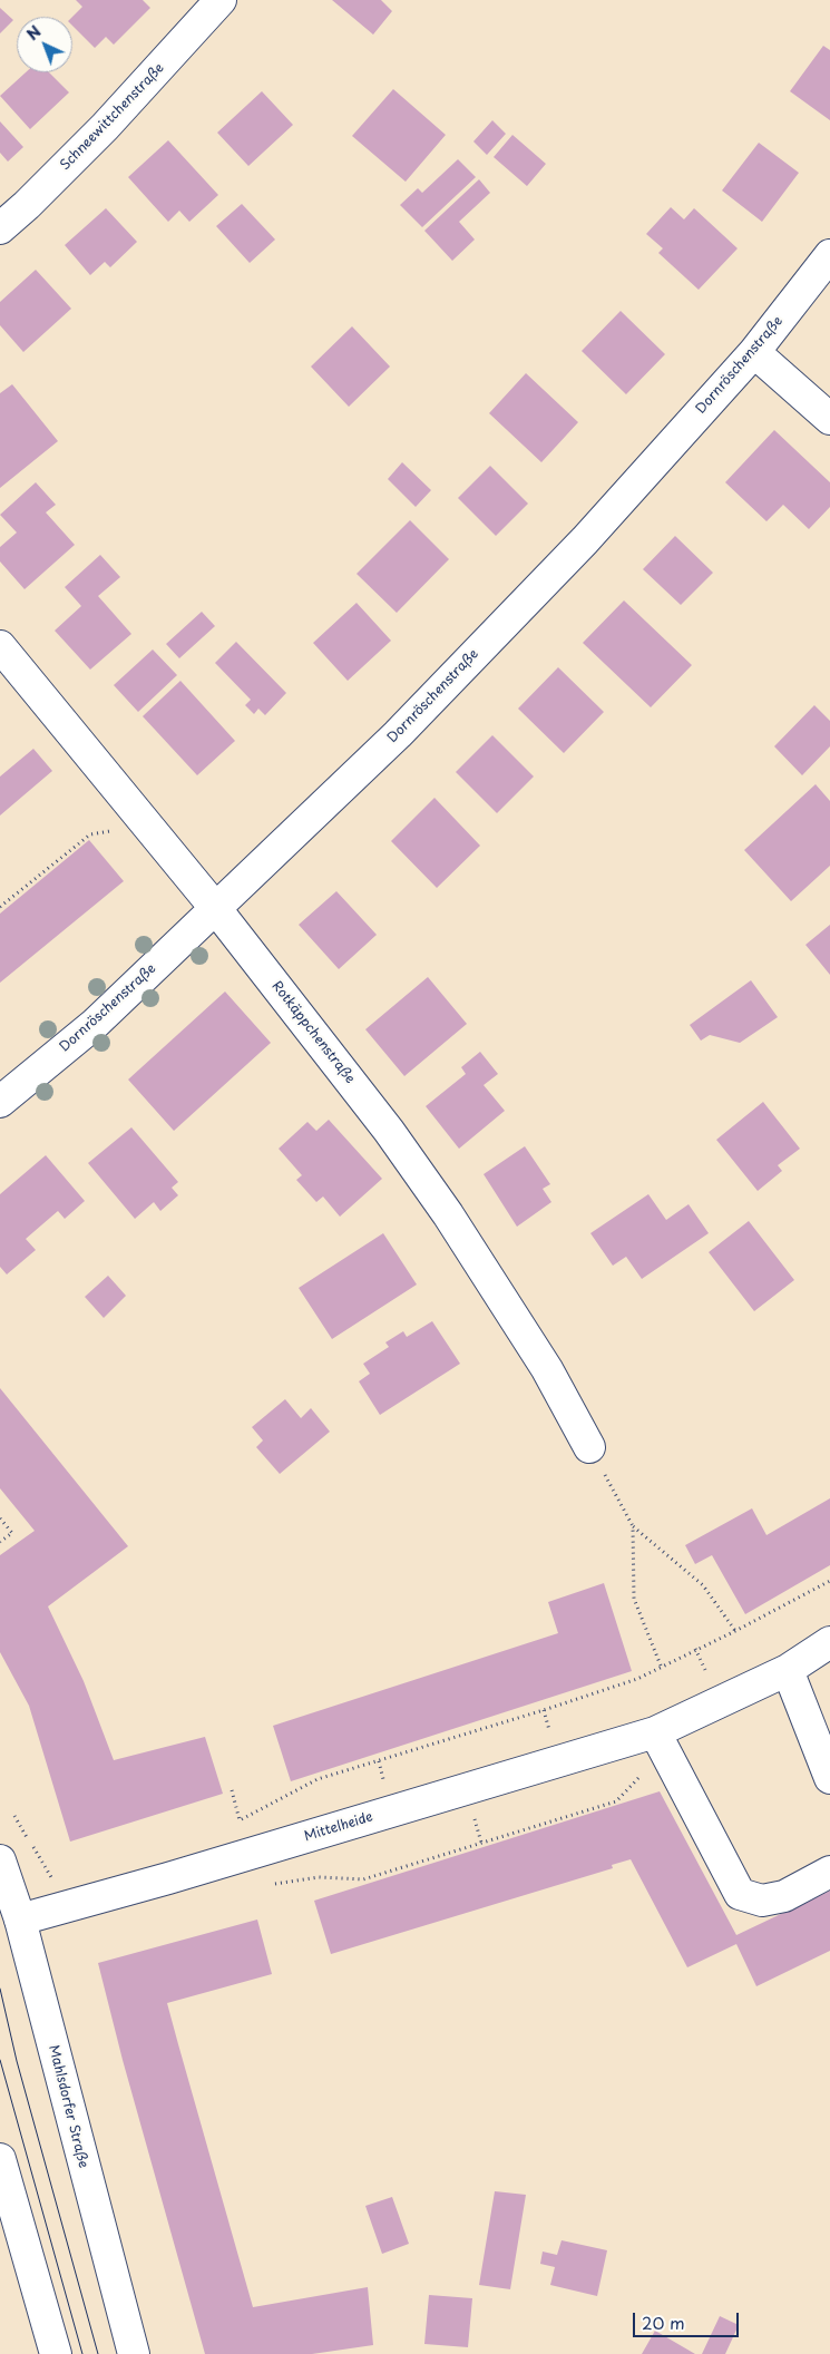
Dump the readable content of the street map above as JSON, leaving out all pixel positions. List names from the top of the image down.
{
  "streets": {
    "street": [
      "Schneewittchenstraße",
      "Dornröschenstraße",
      "Rotkäppchenstraße",
      "Mittelheide",
      "Mahlsdorfer Straße"
    ]
  },
  "crossings": [
    ["Dornröschenstraße", "Rotkäppchenstraße"],
    ["Mittelheide", "Mahlsdorfer Straße"]
  ],
  "scale_bar": "20 m",
  "north": "top left"
}
